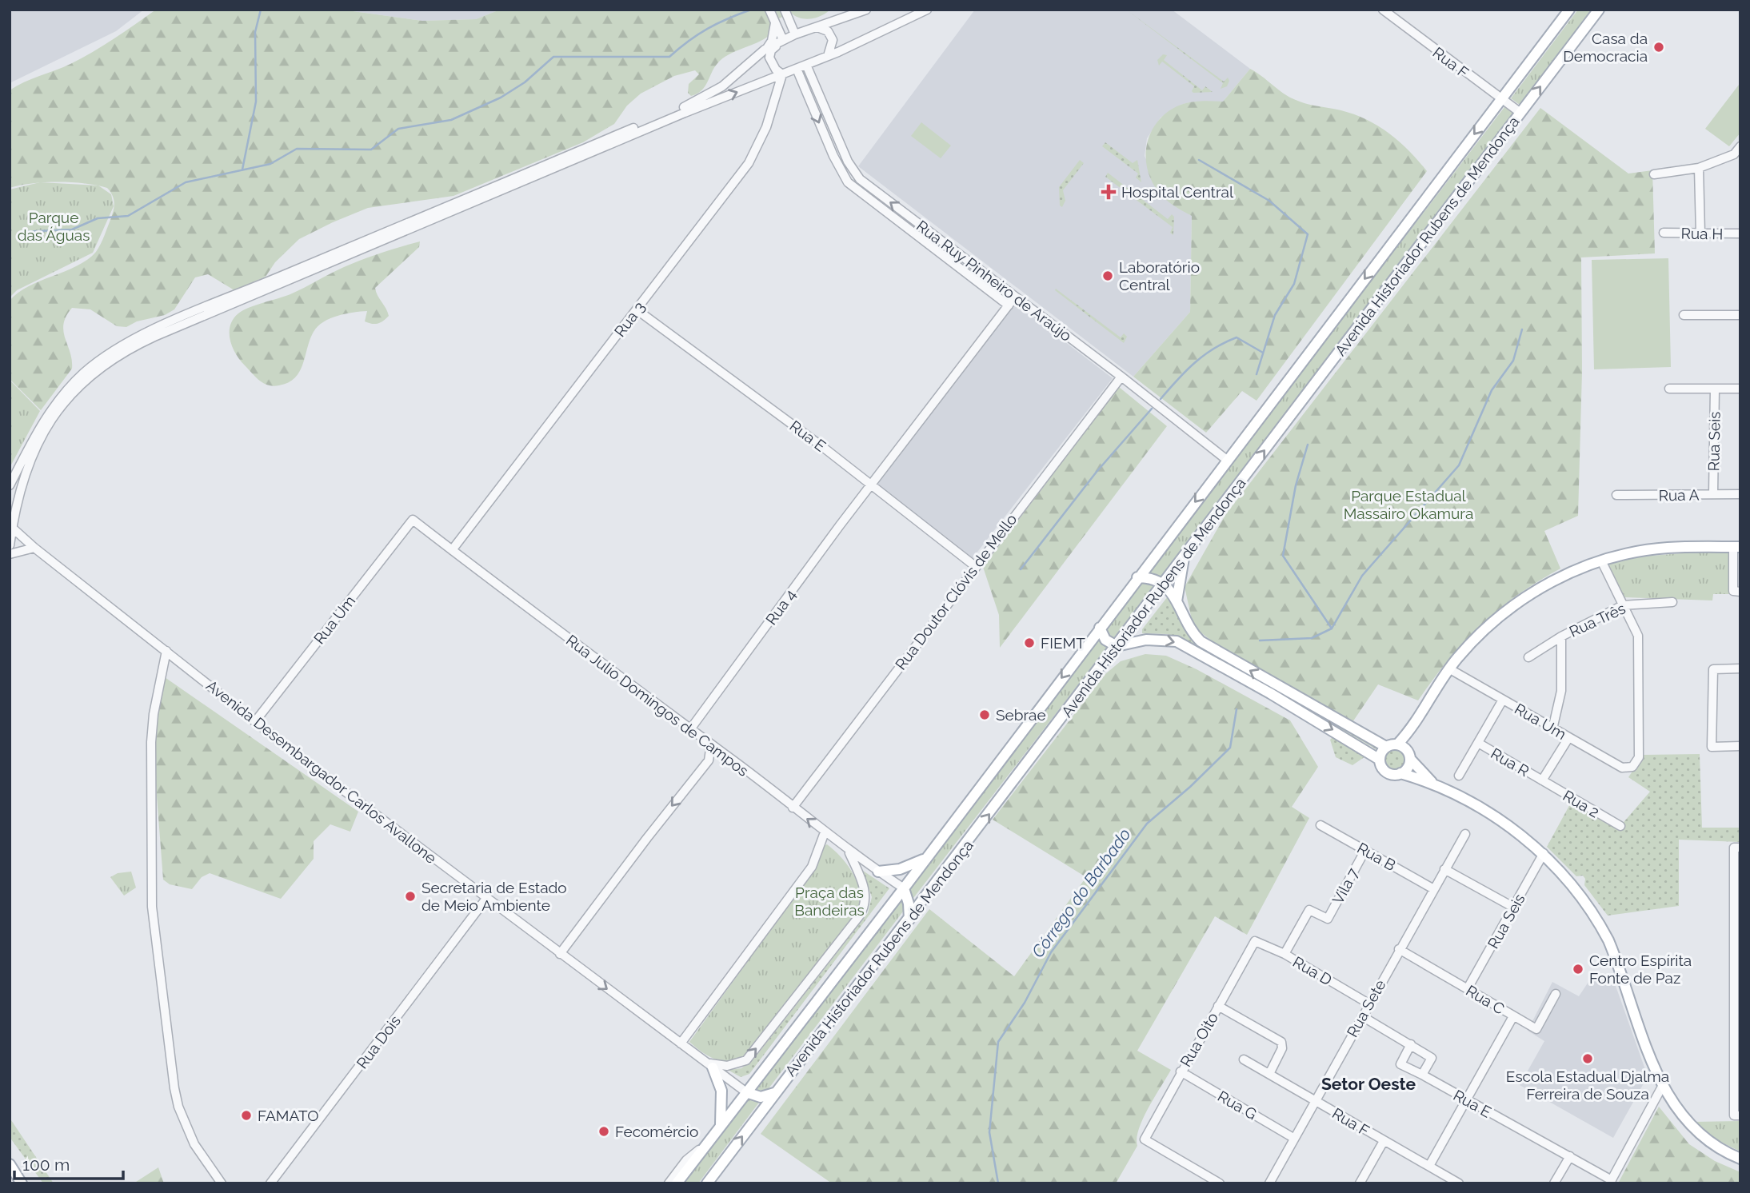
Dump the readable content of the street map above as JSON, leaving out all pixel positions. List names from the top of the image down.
{
  "streets": {
    "main road": ["Avenida Historiador Rubens de Mendonça"],
    "street": [
      "Rua F",
      "Rua H",
      "Rua Ruy Pinheiro de Araújo",
      "Rua 3",
      "Rua E",
      "Rua Seis",
      "Rua A",
      "Rua Doutor Clóvis de Mello",
      "Rua 4",
      "Rua Um",
      "Rua Três",
      "Rua Julio Domingos de Campos",
      "Rua R",
      "Avenida Desembargador Carlos Avallone",
      "Rua 2",
      "Rua B",
      "Vila 7",
      "Rua D",
      "Rua C",
      "Rua Sete",
      "Rua Oito",
      "Rua Dois",
      "Rua G"
    ]
  },
  "crossings": [
    ["Rua F", "Avenida Historiador Rubens de Mendonça"],
    ["Rua F", "Rua Sete"],
    ["Avenida Historiador Rubens de Mendonça", "Rua Ruy Pinheiro de Araújo"],
    ["Avenida Historiador Rubens de Mendonça", "Rua Julio Domingos de Campos"],
    ["Avenida Historiador Rubens de Mendonça", "Avenida Desembargador Carlos Avallone"],
    ["Rua Ruy Pinheiro de Araújo", "Rua Doutor Clóvis de Mello"],
    ["Rua Ruy Pinheiro de Araújo", "Rua 4"],
    ["Rua 3", "Rua E"],
    ["Rua 3", "Rua Julio Domingos de Campos"],
    ["Rua E", "Rua Doutor Clóvis de Mello"],
    ["Rua E", "Rua 4"],
    ["Rua Seis", "Rua A"],
    ["Rua Seis", "Rua C"],
    ["Rua Doutor Clóvis de Mello", "Rua Julio Domingos de Campos"],
    ["Rua 4", "Rua Julio Domingos de Campos"],
    ["Rua Um", "Rua Três"],
    ["Rua Um", "Rua Julio Domingos de Campos"],
    ["Rua Um", "Rua R"],
    ["Rua Um", "Avenida Desembargador Carlos Avallone"],
    ["Rua R", "Rua 2"],
    ["Avenida Desembargador Carlos Avallone", "Rua Dois"],
    ["Rua B", "Vila 7"],
    ["Rua B", "Rua Sete"],
    ["Vila 7", "Rua D"],
    ["Rua D", "Rua Sete"],
    ["Rua D", "Rua Oito"],
    ["Rua C", "Rua Sete"],
    ["Rua Sete", "Rua G"],
    ["Rua Oito", "Rua G"]
  ],
  "districts": ["Setor Oeste"],
  "water": ["Córrego do Barbado"],
  "parks": ["Parque das Águas", "Parque Estadual Massairo Okamura", "Praça das Bandeiras"],
  "places": {
    "other": [
      "Casa da Democracia",
      "Laboratório Central",
      "FIEMT",
      "Sebrae",
      "Secretaria de Estado de Meio Ambiente",
      "Centro Espírita Fonte de Paz",
      "Escola Estadual Djalma Ferreira de Souza",
      "FAMATO",
      "Fecomércio"
    ],
    "health": ["Hospital Central"]
  },
  "scale_bar": "100 m"
}
